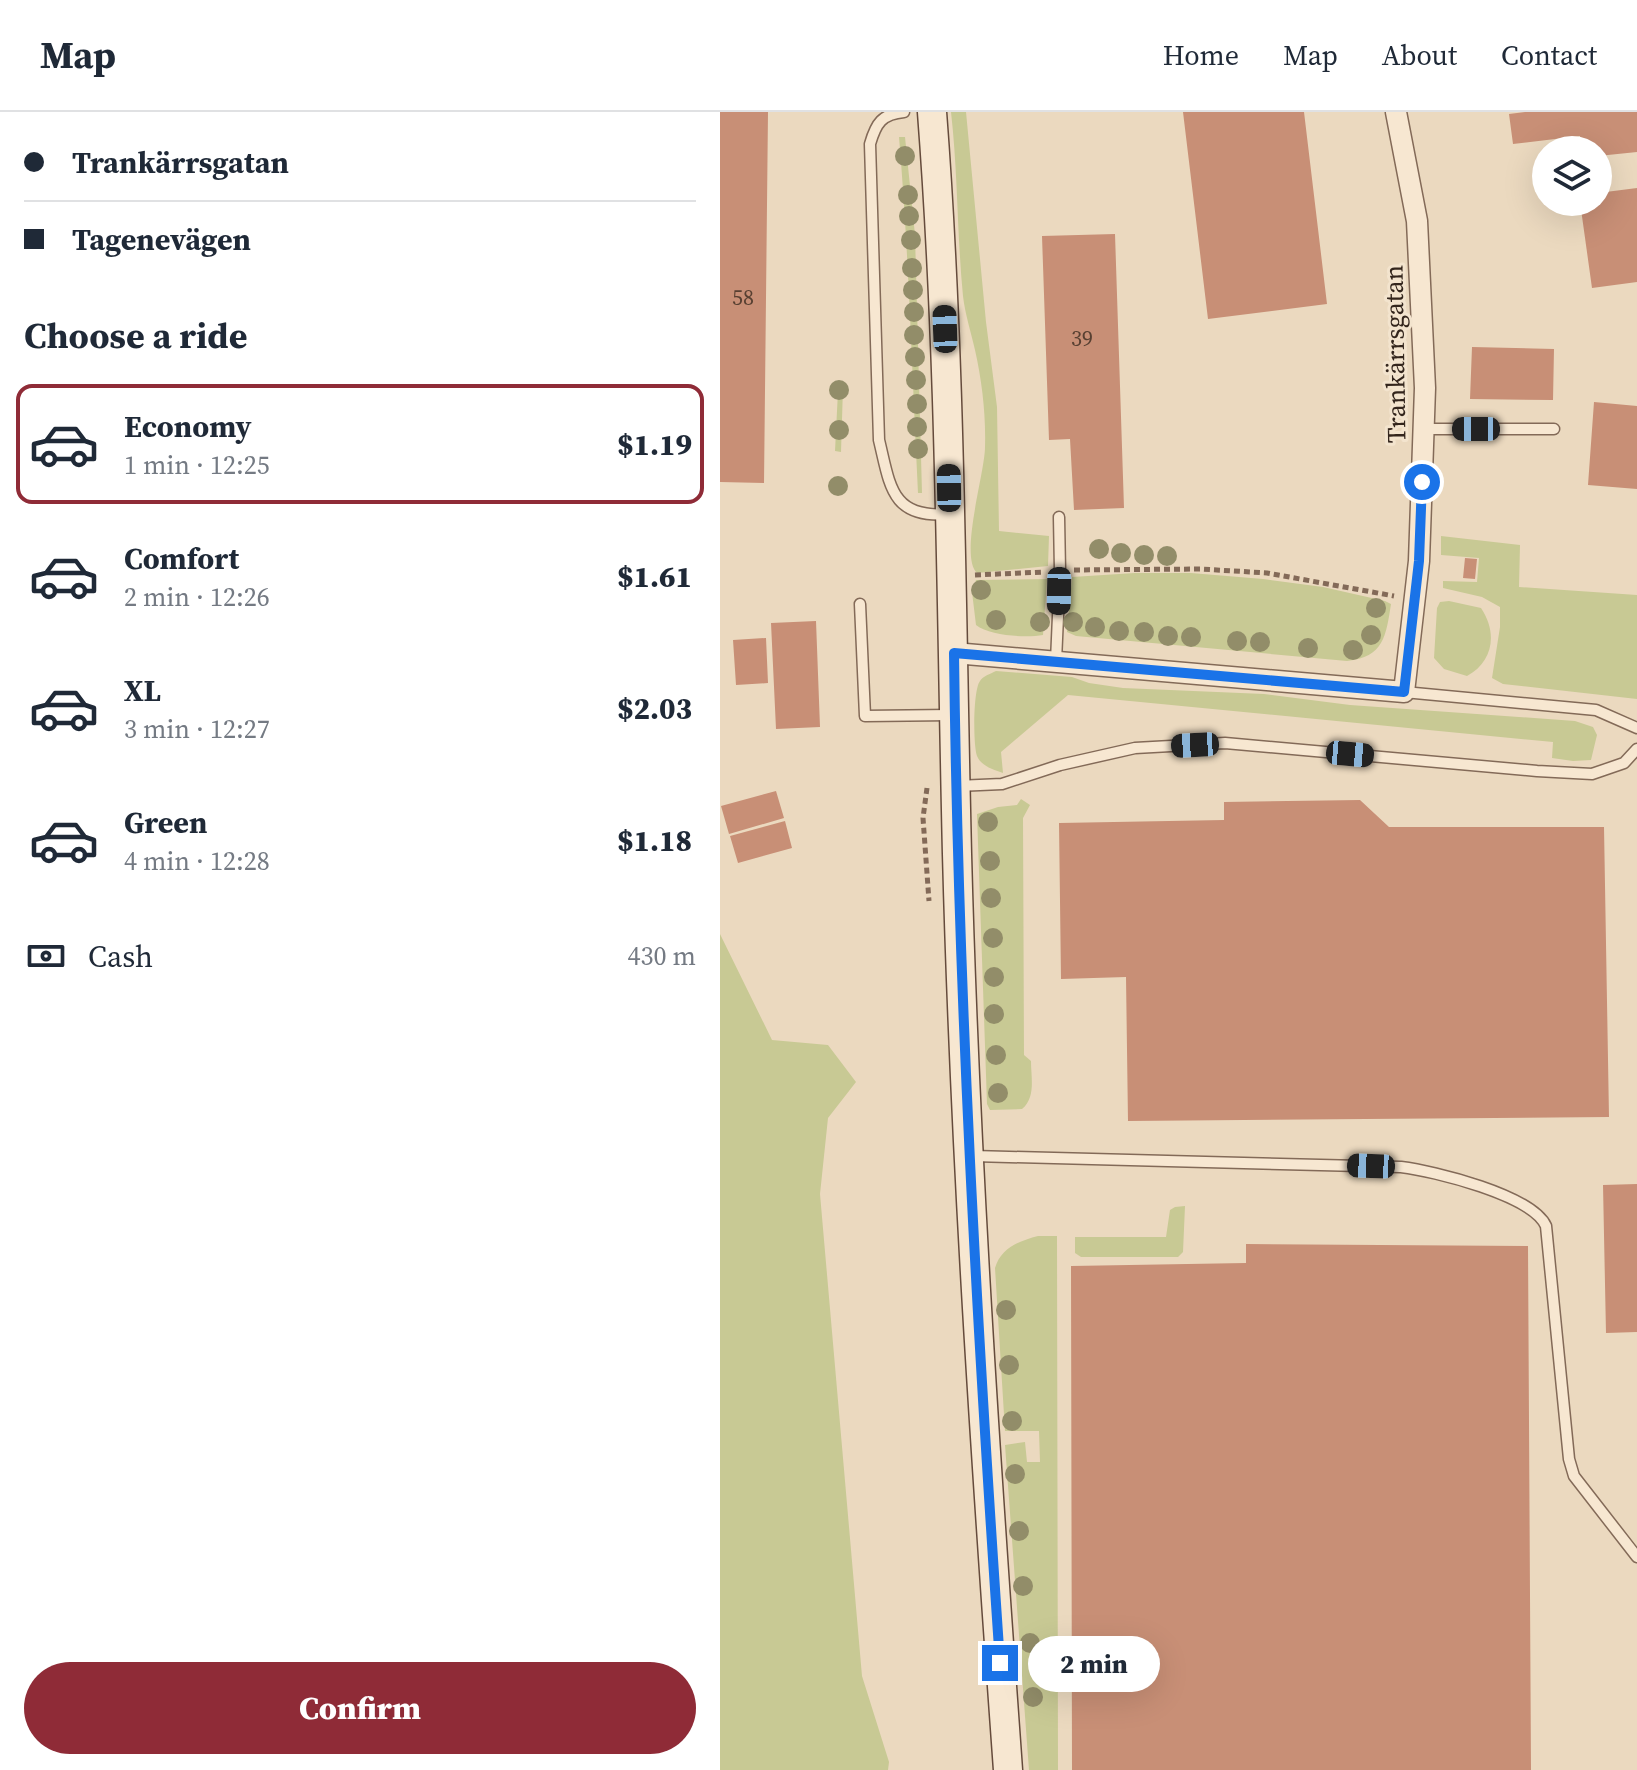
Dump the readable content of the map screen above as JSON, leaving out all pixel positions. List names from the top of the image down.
{
  "streets": {
    "street": ["Trankärrsgatan"]
  },
  "house_numbers": ["58", "39"],
  "page": {
    "header": "Map",
    "nav": [
      "Home",
      "Map",
      "About",
      "Contact"
    ],
    "banner": ["Trankärrsgatan", "Tagenevägen"],
    "heading": "Choose a ride",
    "list": [
      {
        "name": "Economy",
        "note": "1 min · 12:25",
        "value": "$1.19"
      },
      {
        "name": "Comfort",
        "note": "2 min · 12:26",
        "value": "$1.61"
      },
      {
        "name": "XL",
        "note": "3 min · 12:27",
        "value": "$2.03"
      },
      {
        "name": "Green",
        "note": "4 min · 12:28",
        "value": "$1.18"
      }
    ],
    "pay": ["Cash", "430 m"],
    "bubble": "2 min",
    "buttons": "Confirm"
  }
}
